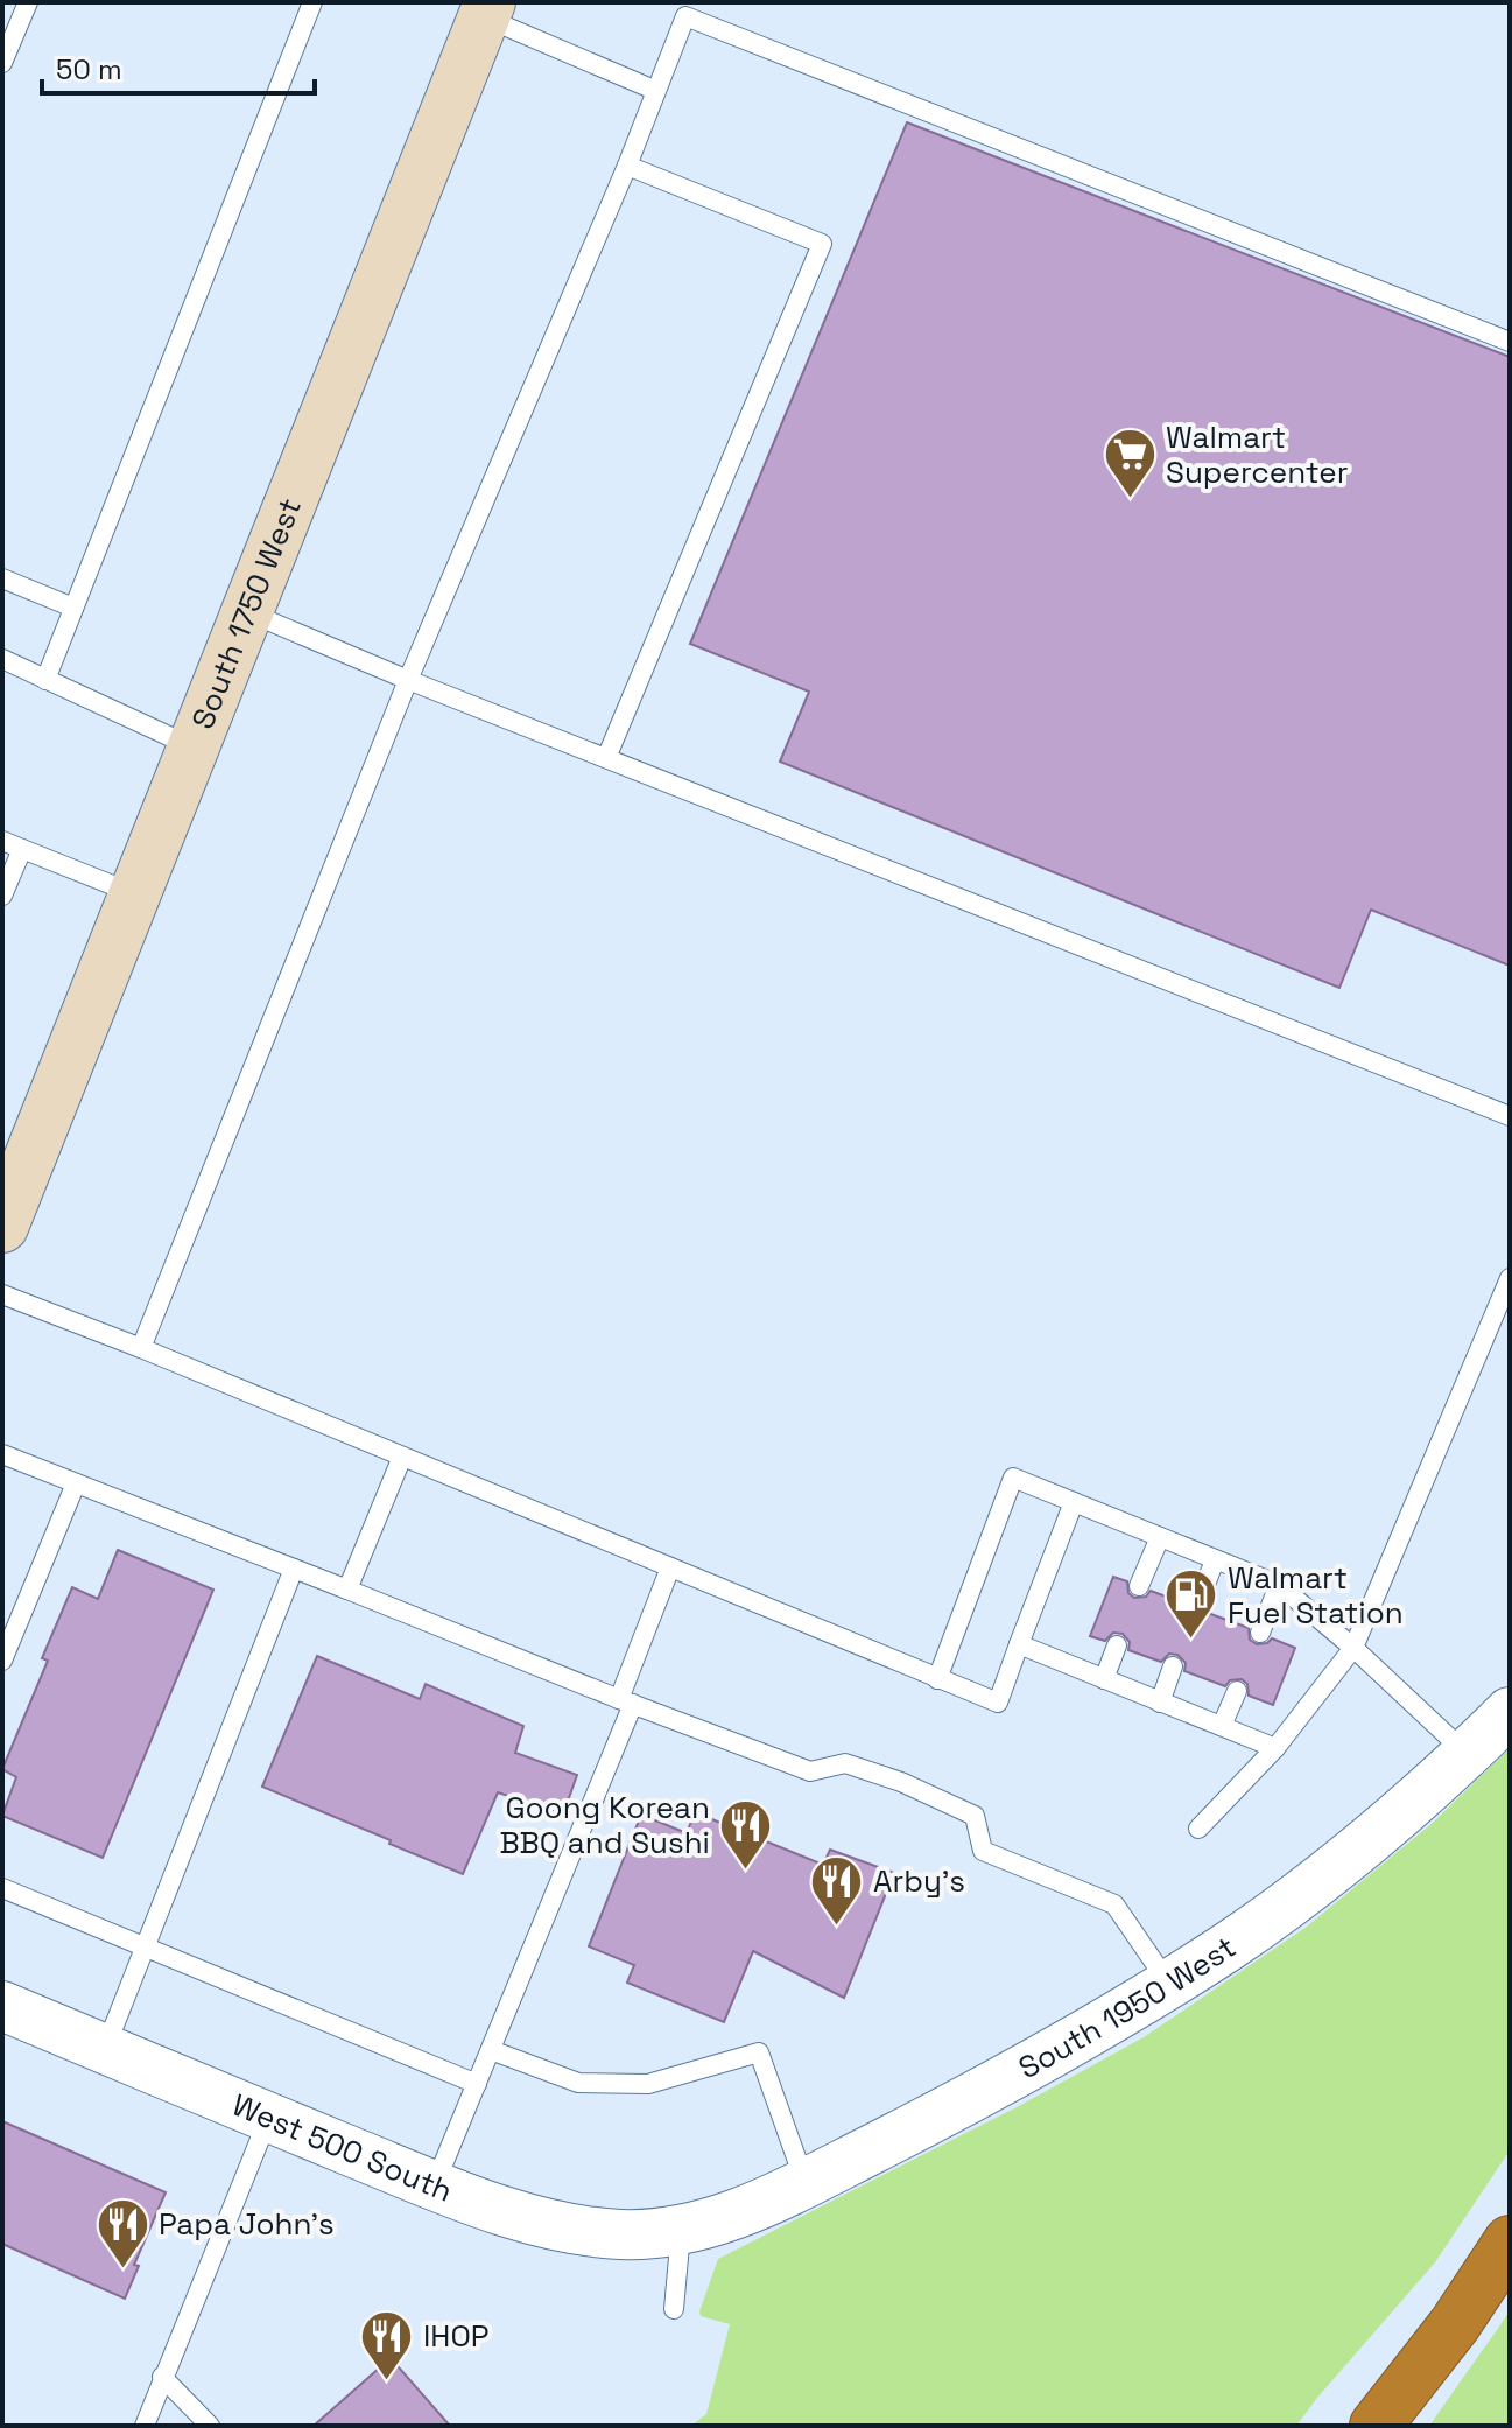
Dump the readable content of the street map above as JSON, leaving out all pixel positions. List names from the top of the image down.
{
  "streets": {
    "main road": ["South 1750 West"],
    "street": ["South 1950 West", "West 500 South"]
  },
  "crossings": [
    ["South 1950 West", "West 500 South"]
  ],
  "places": {
    "supermarket": ["Walmart Supercenter"],
    "fuel station": ["Walmart Fuel Station"],
    "restaurant": [
      "Goong Korean BBQ and Sushi",
      "Arby's",
      "Papa John's",
      "IHOP"
    ]
  },
  "scale_bar": "50 m"
}
